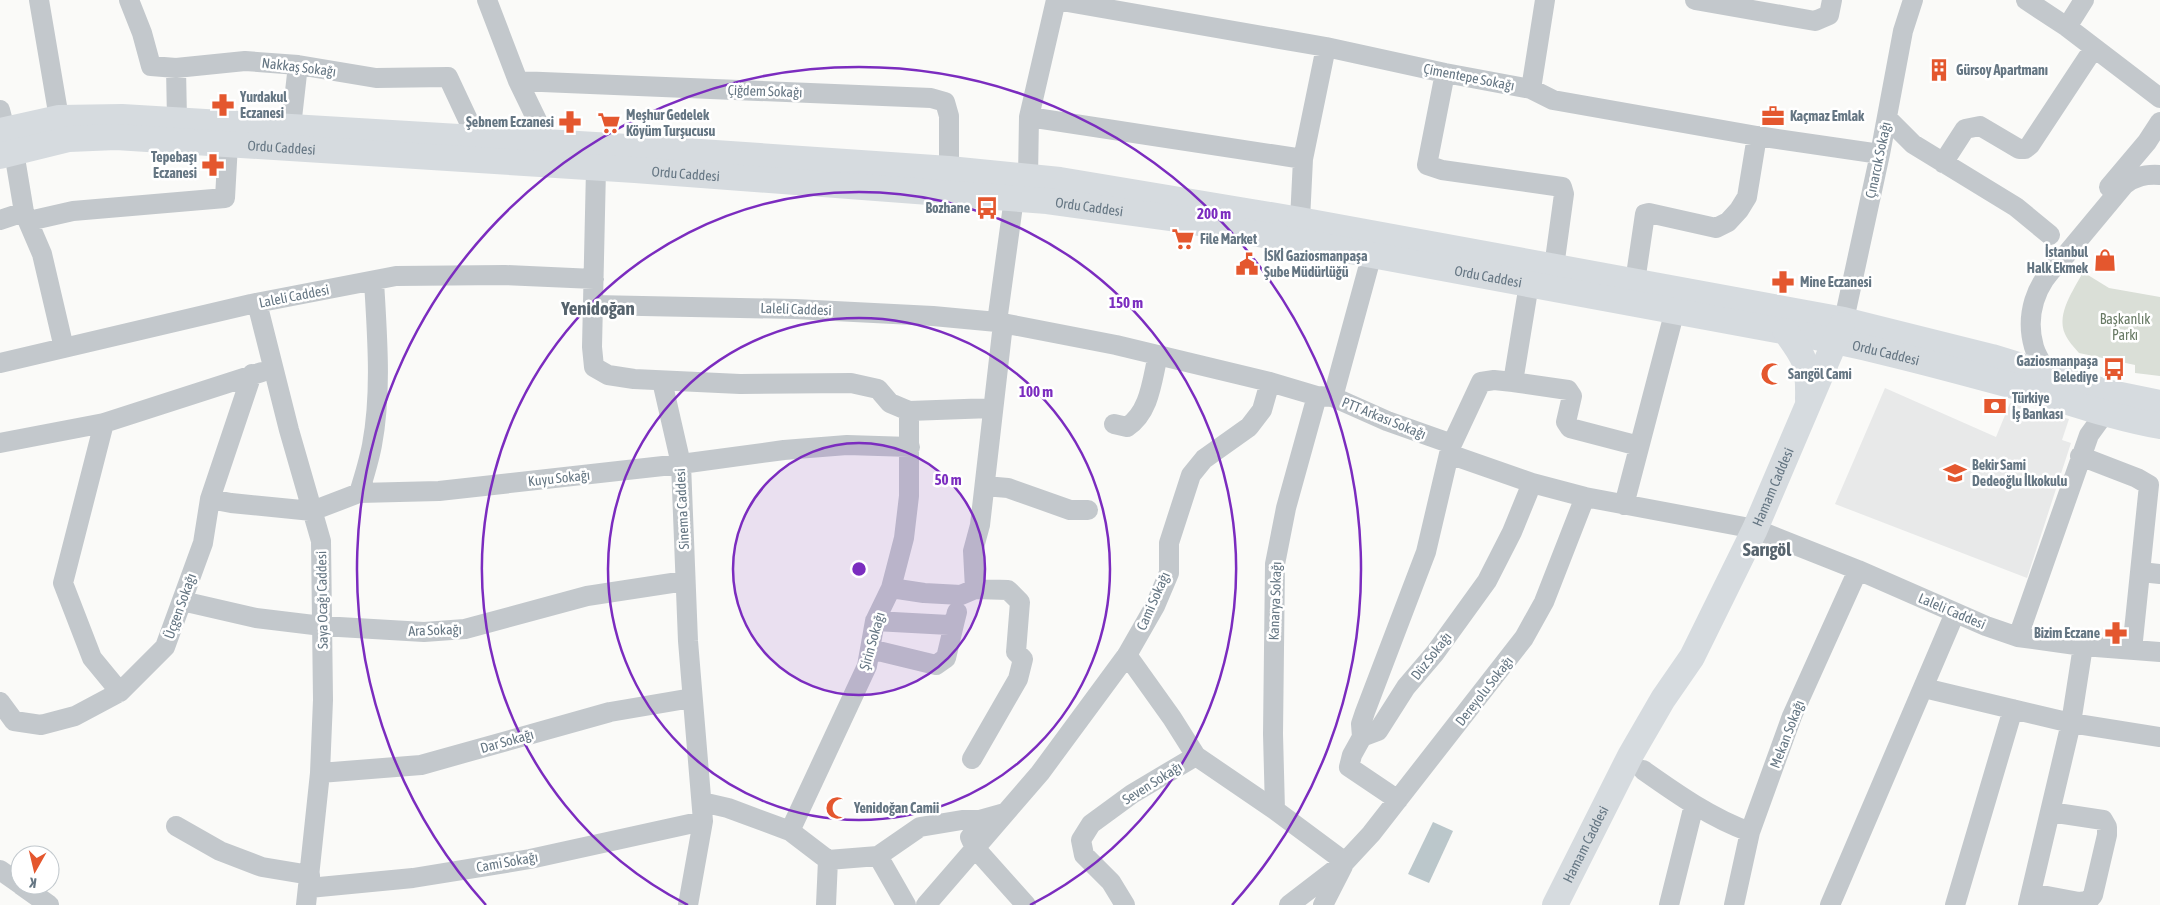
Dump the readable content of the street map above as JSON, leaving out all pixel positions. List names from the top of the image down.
{
  "streets": {
    "main road": ["Ordu Caddesi", "Hamam Caddesi"],
    "street": [
      "Nakkaş Sokağı",
      "Çimentepe Sokağı",
      "Çiğdem Sokağı",
      "Çınarcık Sokağı",
      "Laleli Caddesi",
      "PTT Arkası Sokağı",
      "Kuyu Sokağı",
      "Sinema Caddesi",
      "Saya Ocağı Caddesi",
      "Cami Sokağı",
      "Kanarya Sokağı",
      "Üçgen Sokağı",
      "Ara Sokağı",
      "Şirin Sokağı",
      "Düz Sokağı",
      "Dereyolu Sokağı",
      "Mekan Sokağı",
      "Dar Sokağı",
      "Seven Sokağı"
    ]
  },
  "crossings": [
    ["Nakkaş Sokağı", "Ordu Caddesi"],
    ["Çimentepe Sokağı", "Çınarcık Sokağı"],
    ["Çiğdem Sokağı", "Ordu Caddesi"],
    ["Ordu Caddesi", "Çınarcık Sokağı"],
    ["Ordu Caddesi", "Hamam Caddesi"],
    ["Ordu Caddesi", "Kanarya Sokağı"],
    ["Çınarcık Sokağı", "Hamam Caddesi"],
    ["Laleli Caddesi", "PTT Arkası Sokağı"],
    ["Laleli Caddesi", "Hamam Caddesi"],
    ["Laleli Caddesi", "Saya Ocağı Caddesi"],
    ["Laleli Caddesi", "Mekan Sokağı"],
    ["PTT Arkası Sokağı", "Hamam Caddesi"],
    ["PTT Arkası Sokağı", "Cami Sokağı"],
    ["PTT Arkası Sokağı", "Kanarya Sokağı"],
    ["PTT Arkası Sokağı", "Düz Sokağı"],
    ["PTT Arkası Sokağı", "Dereyolu Sokağı"],
    ["Kuyu Sokağı", "Sinema Caddesi"],
    ["Kuyu Sokağı", "Saya Ocağı Caddesi"],
    ["Kuyu Sokağı", "Üçgen Sokağı"],
    ["Kuyu Sokağı", "Şirin Sokağı"],
    ["Sinema Caddesi", "Cami Sokağı"],
    ["Sinema Caddesi", "Ara Sokağı"],
    ["Sinema Caddesi", "Dar Sokağı"],
    ["Saya Ocağı Caddesi", "Cami Sokağı"],
    ["Saya Ocağı Caddesi", "Ara Sokağı"],
    ["Saya Ocağı Caddesi", "Dar Sokağı"],
    ["Cami Sokağı", "Şirin Sokağı"],
    ["Cami Sokağı", "Seven Sokağı"],
    ["Üçgen Sokağı", "Ara Sokağı"]
  ],
  "districts": ["Yenidoğan", "Sarıgöl"],
  "parks": ["Başkanlık Parkı"],
  "places": {
    "building": ["Gürsoy Apartmanı"],
    "pharmacy": [
      "Yurdakul Eczanesi",
      "Şebnem Eczanesi",
      "Tepebaşı Eczanesi",
      "Mine Eczanesi",
      "Bizim Eczane"
    ],
    "office": ["Kaçmaz Emlak"],
    "supermarket": ["Meşhur Gedelek Köyüm Turşucusu", "File Market"],
    "bus stop": ["Bozhane", "Gaziosmanpaşa Belediye"],
    "shop": ["İstanbul Halk Ekmek"],
    "public building": ["İSKİ Gaziosmanpaşa Şube Müdürlüğü"],
    "mosque": ["Sarıgöl Cami", "Yenidoğan Camii"],
    "bank": ["Türkiye İş Bankası"],
    "school or university": ["Bekir Sami Dedeoğlu İlkokulu"]
  },
  "north": "bottom",
  "rings": [
    "200 m",
    "150 m",
    "100 m",
    "50 m"
  ]
}
